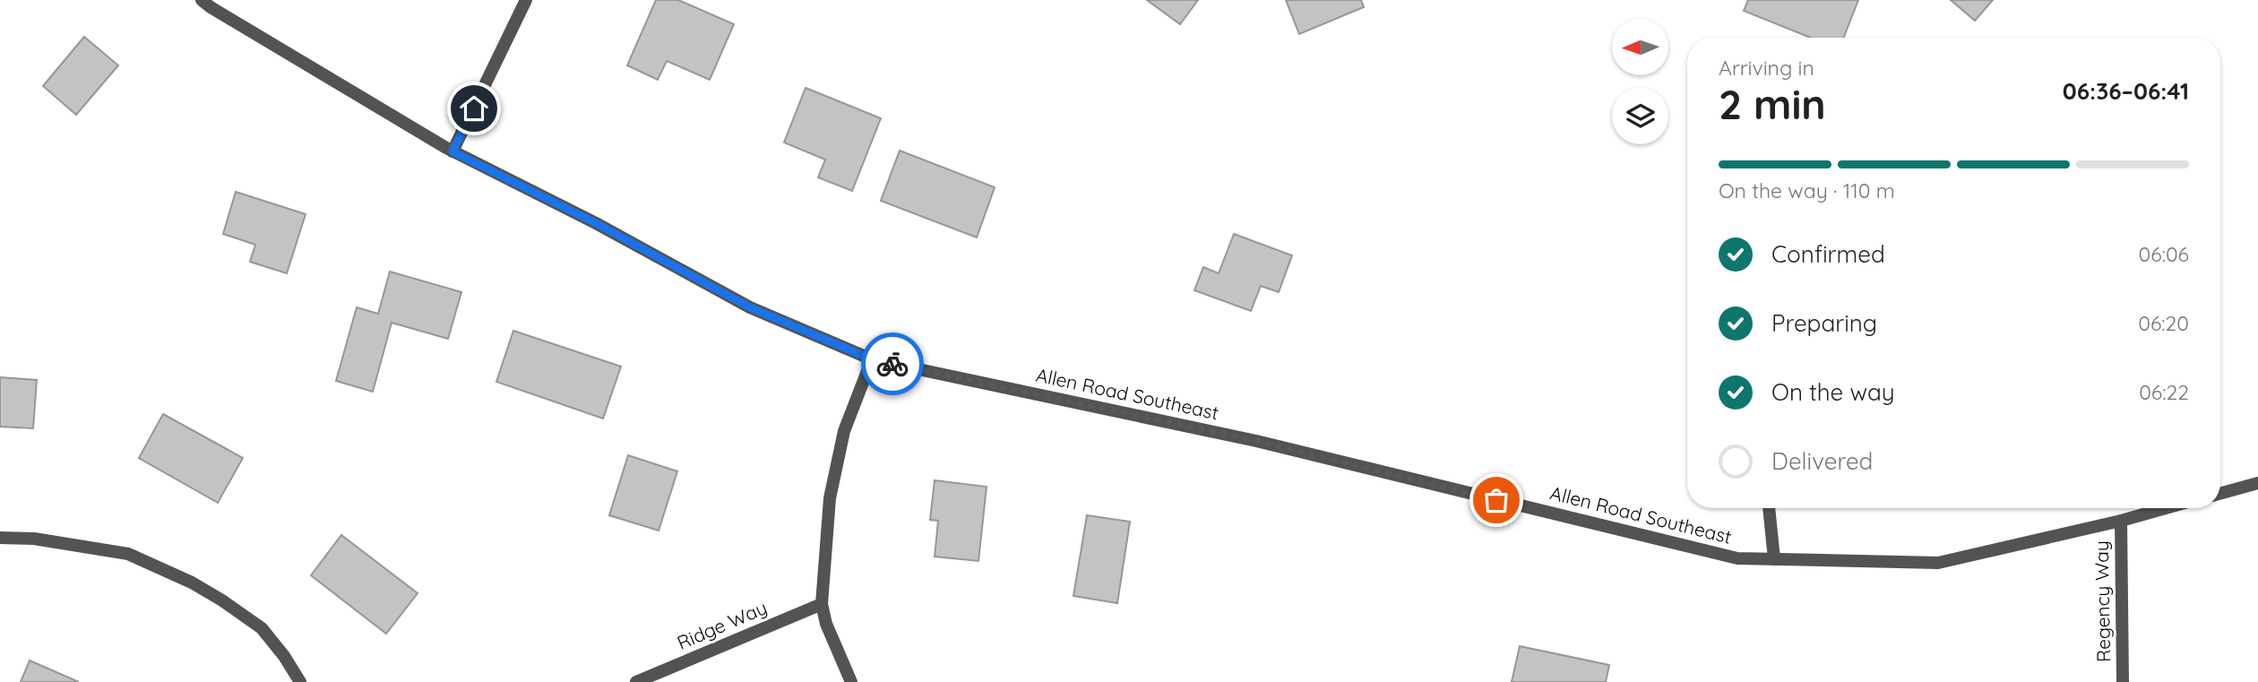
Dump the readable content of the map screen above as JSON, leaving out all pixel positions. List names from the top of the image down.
{
  "streets": {
    "street": ["Allen Road Southeast", "Regency Way", "Ridge Way"]
  },
  "crossings": [
    ["Allen Road Southeast", "Regency Way"]
  ],
  "north": "left",
  "page": {
    "heading": ["2 min", "Arriving in", "06:36–06:41"],
    "bar": "On the way · 110 m",
    "list": [
      ["Confirmed", "06:06"],
      ["Preparing", "06:20"],
      ["On the way", "06:22"],
      "Delivered"
    ]
  }
}
